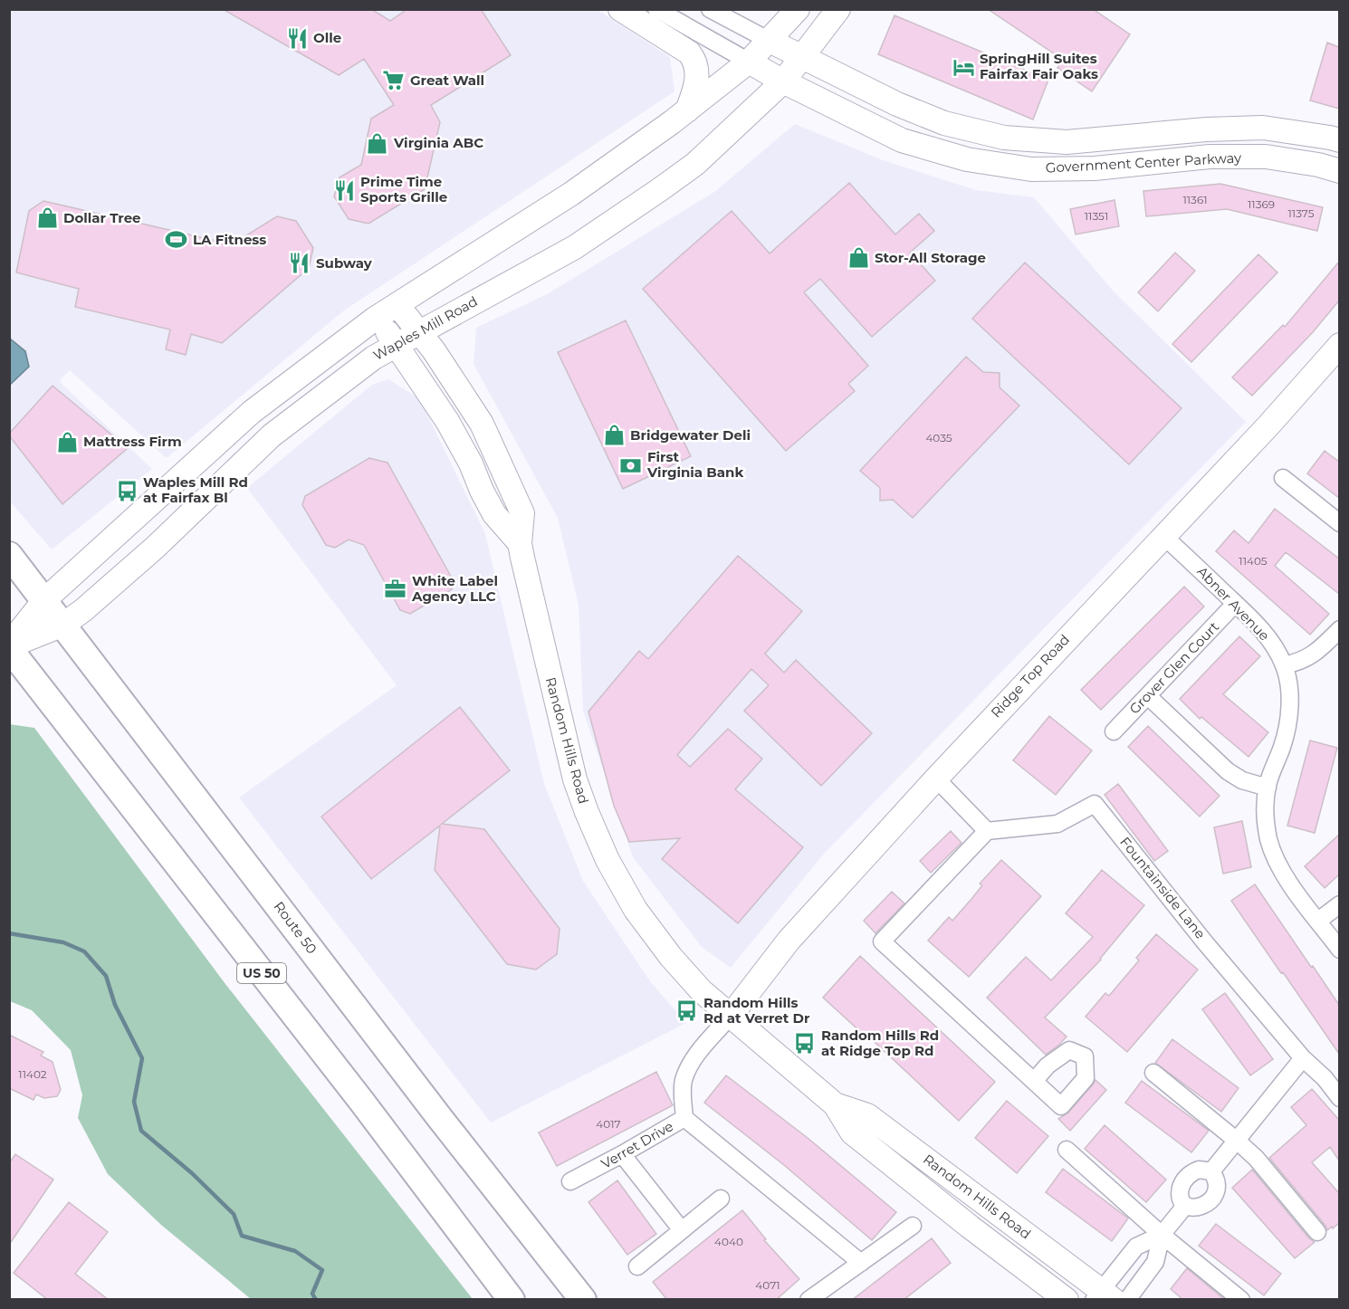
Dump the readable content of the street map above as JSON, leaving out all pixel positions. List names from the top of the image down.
{
  "streets": {
    "main road": ["Route 50", "US 50"],
    "street": [
      "Government Center Parkway",
      "Waples Mill Road",
      "Abner Avenue",
      "Grover Glen Court",
      "Ridge Top Road",
      "Random Hills Road",
      "Fountainside Lane",
      "Verret Drive"
    ]
  },
  "crossings": [
    ["Government Center Parkway", "Waples Mill Road"],
    ["Waples Mill Road", "Random Hills Road"],
    ["Waples Mill Road", "Route 50"],
    ["Waples Mill Road", "US 50"],
    ["Abner Avenue", "Grover Glen Court"],
    ["Abner Avenue", "Ridge Top Road"],
    ["Ridge Top Road", "Random Hills Road"],
    ["Ridge Top Road", "Verret Drive"],
    ["Random Hills Road", "Verret Drive"]
  ],
  "places": {
    "restaurant": ["Olle", "Prime Time Sports Grille", "Subway"],
    "hotel": ["SpringHill Suites Fairfax Fair Oaks"],
    "supermarket": ["Great Wall"],
    "shop": [
      "Virginia ABC",
      "Dollar Tree",
      "Stor-All Storage",
      "Bridgewater Deli",
      "Mattress Firm"
    ],
    "sports": ["LA Fitness"],
    "bank": ["First Virginia Bank"],
    "bus stop": ["Waples Mill Rd at Fairfax Bl", "Random Hills Rd at Verret Dr", "Random Hills Rd at Ridge Top Rd"],
    "office": ["White Label Agency LLC"]
  },
  "house_numbers": [
    "11361",
    "11369",
    "11375",
    "11351",
    "4035",
    "11405",
    "11402",
    "4017",
    "4040",
    "4071"
  ]
}
